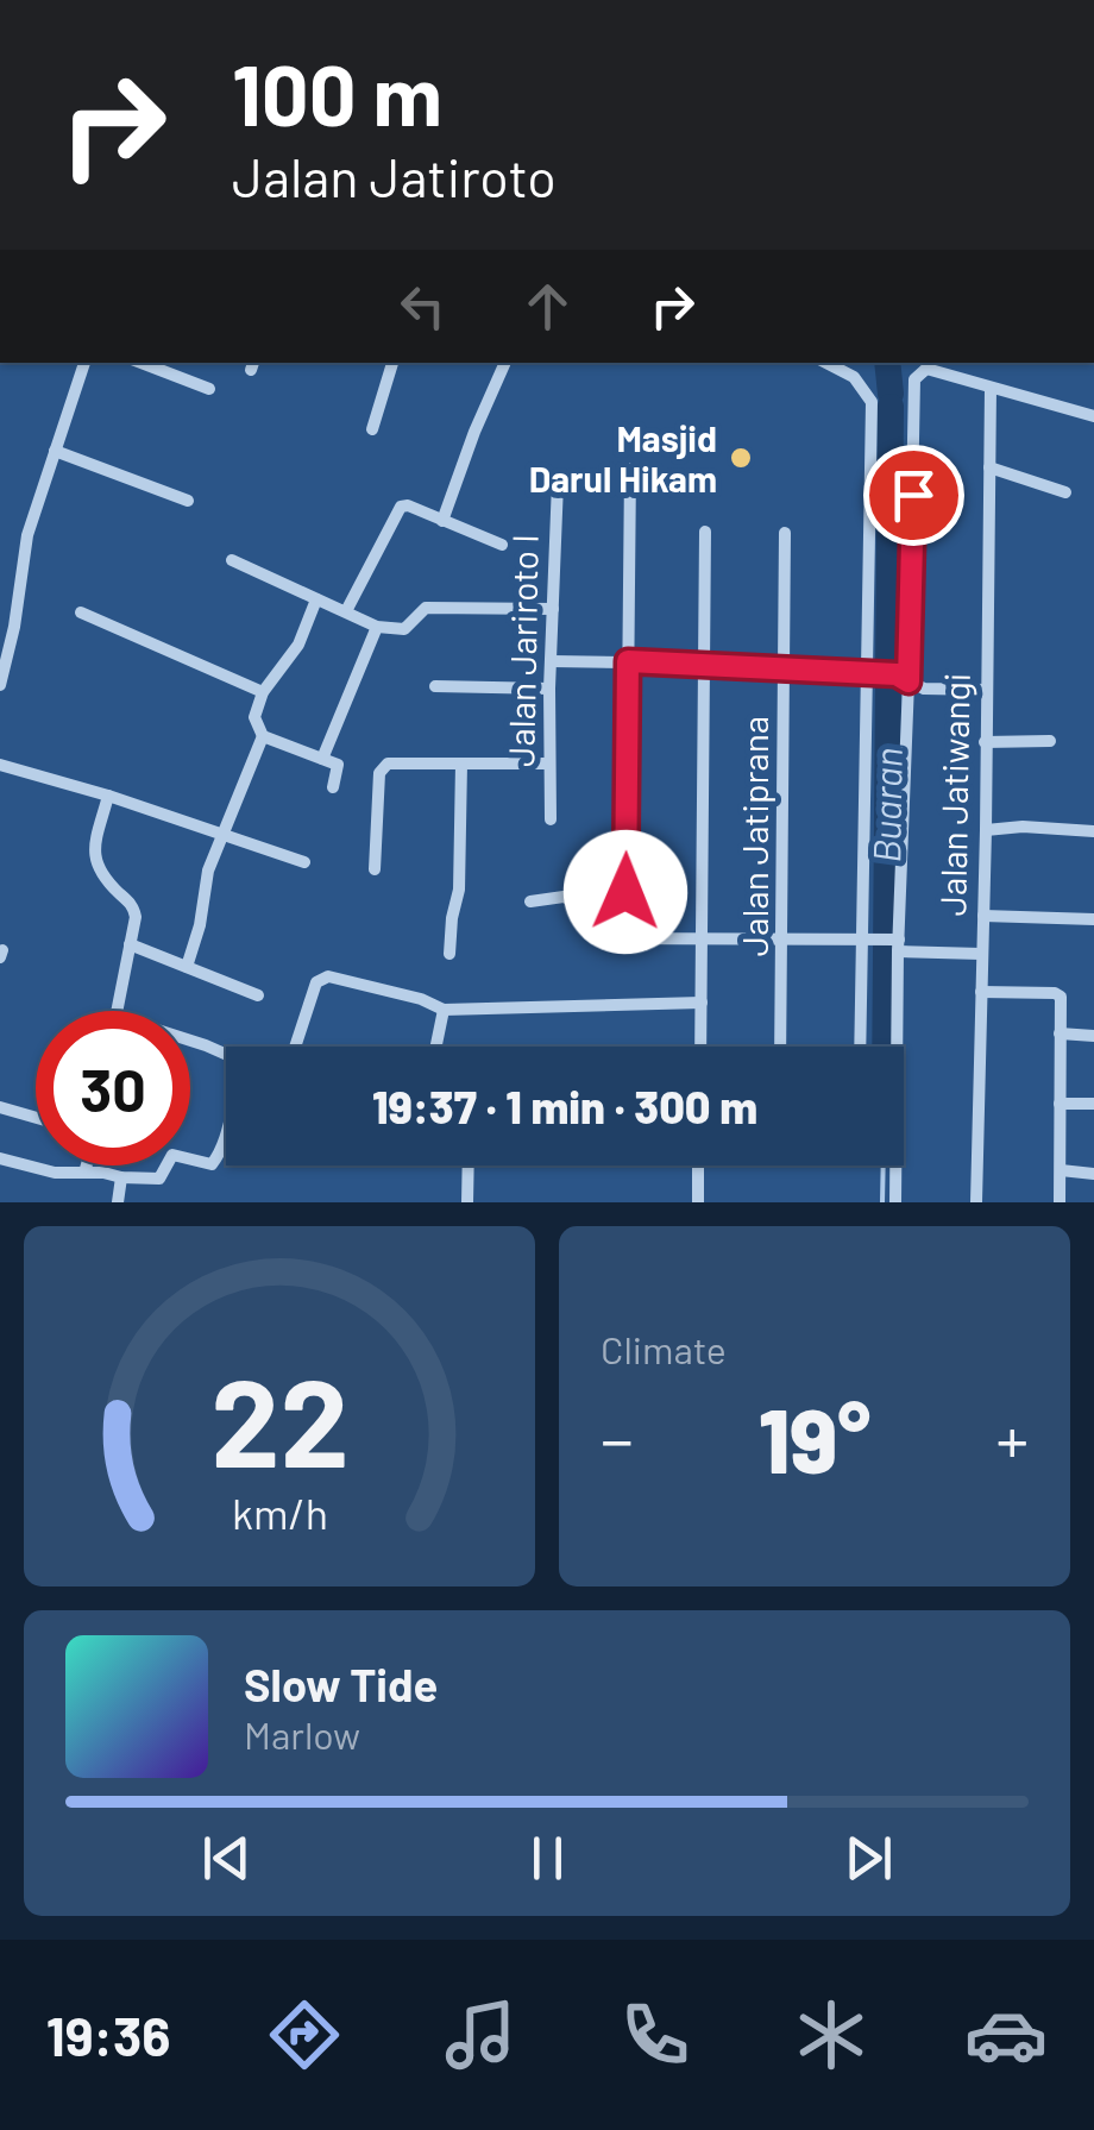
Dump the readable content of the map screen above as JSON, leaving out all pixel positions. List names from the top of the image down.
{
  "streets": {
    "street": ["Jalan Jariroto I", "Jalan Jatiwangi", "Jalan Jatiprana"]
  },
  "water": ["Buaran"],
  "places": ["Masjid Darul Hikam"],
  "page": {
    "turn": ["100 m", "Jalan Jatiroto"],
    "limit": "30",
    "trip": "19:37 · 1 min · 300 m",
    "tile": "Climate",
    "heat": ["−", "19°", "+"],
    "song": ["Slow Tide", "Marlow"],
    "tabs": "19:36",
    "gauge": ["22", "km/h"]
  }
}
